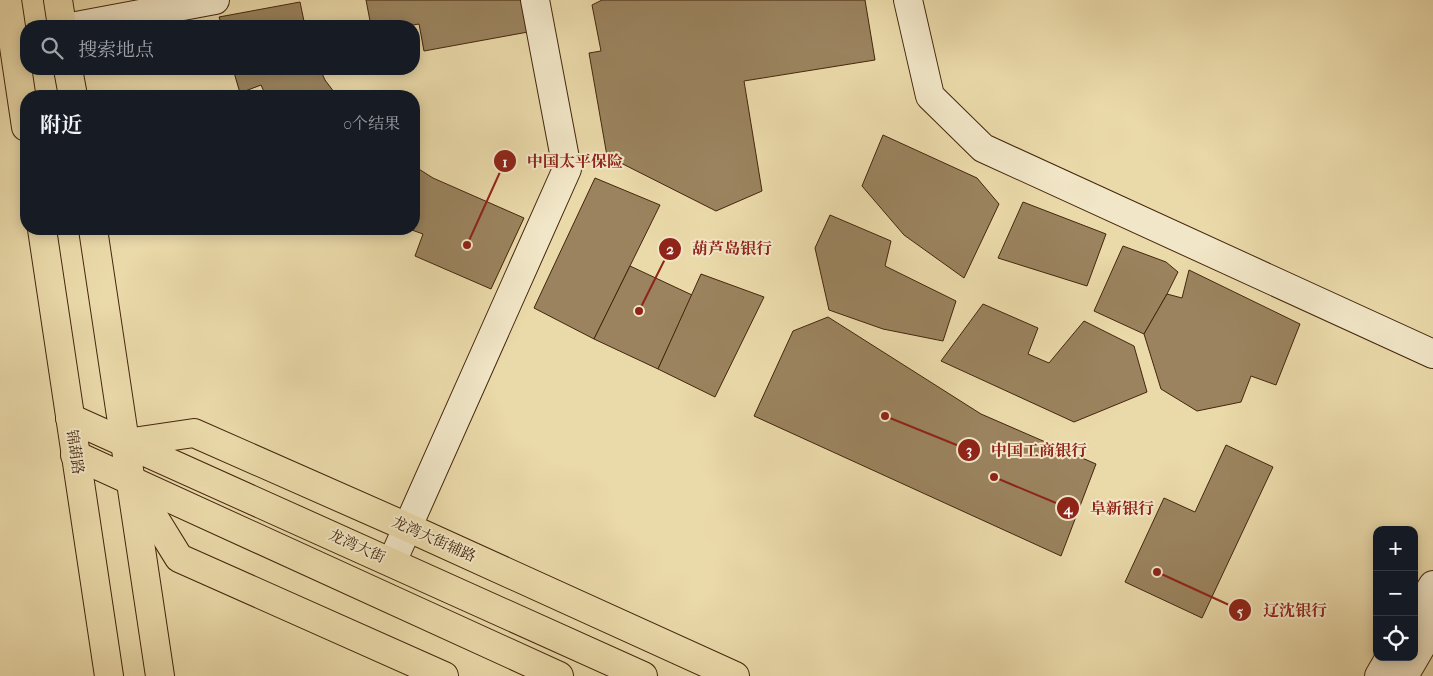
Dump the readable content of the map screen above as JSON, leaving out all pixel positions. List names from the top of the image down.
{
  "streets": {
    "main road": ["锦葫路", "龙湾大街辅路", "龙湾大街"]
  },
  "crossings": [
    ["锦葫路", "龙湾大街"],
    ["龙湾大街辅路", "龙湾大街"]
  ],
  "places": [
    "中国太平保险",
    "葫芦岛银行",
    "中国工商银行",
    "阜新银行",
    "辽沈银行"
  ],
  "page": {
    "search": "搜索地点",
    "heading": ["附近", "0个结果"],
    "map_buttons": ["+", "−"]
  }
}
